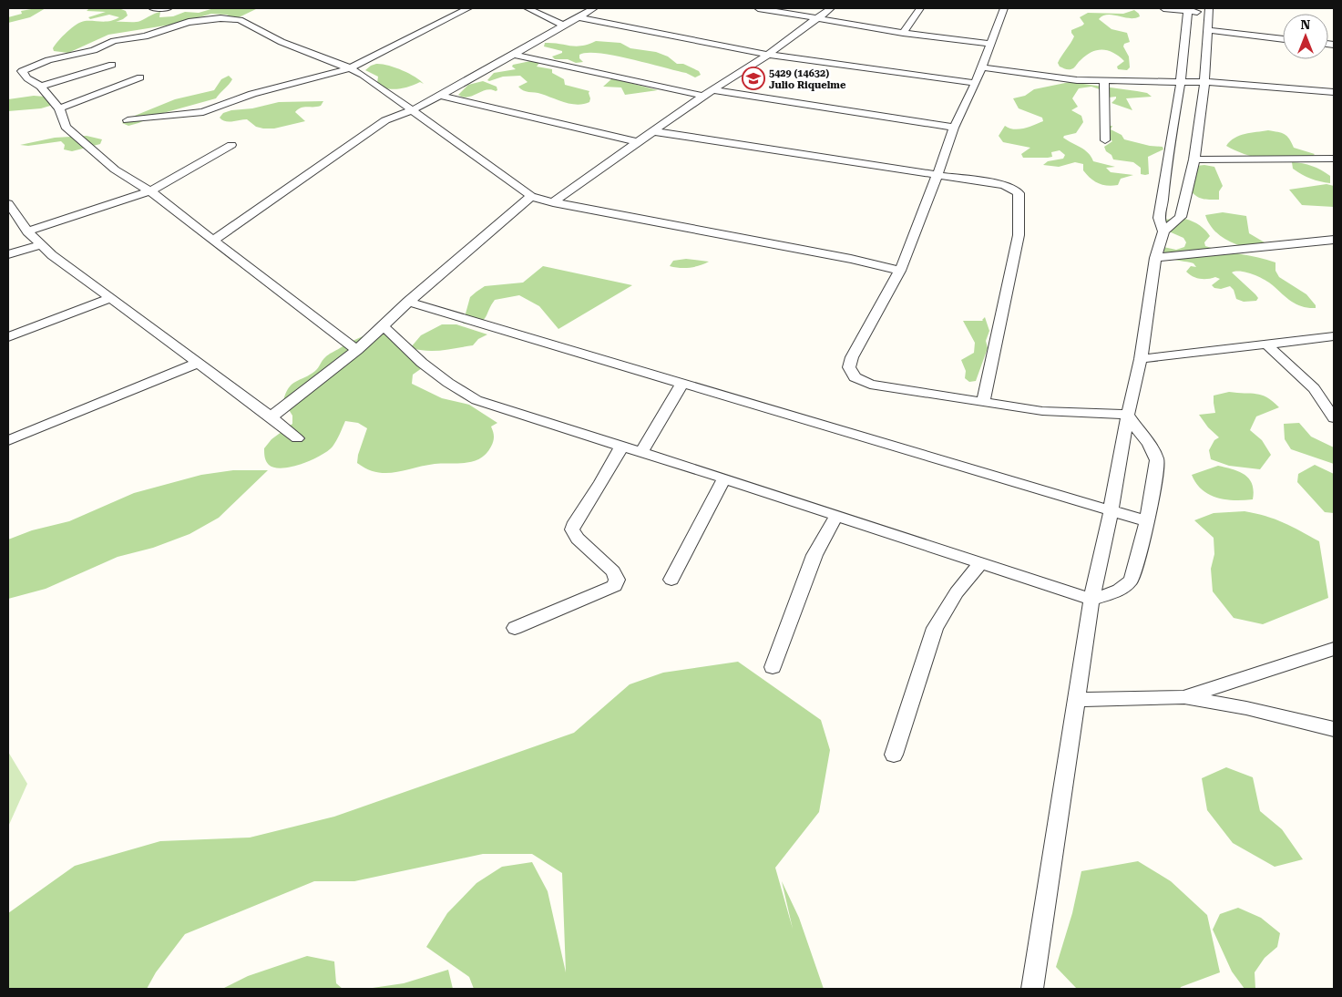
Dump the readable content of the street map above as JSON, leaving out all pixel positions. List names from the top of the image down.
{
  "places": {
    "school or university": ["5429 (14632) Julio Riquelme"]
  },
  "north": "top"
}
